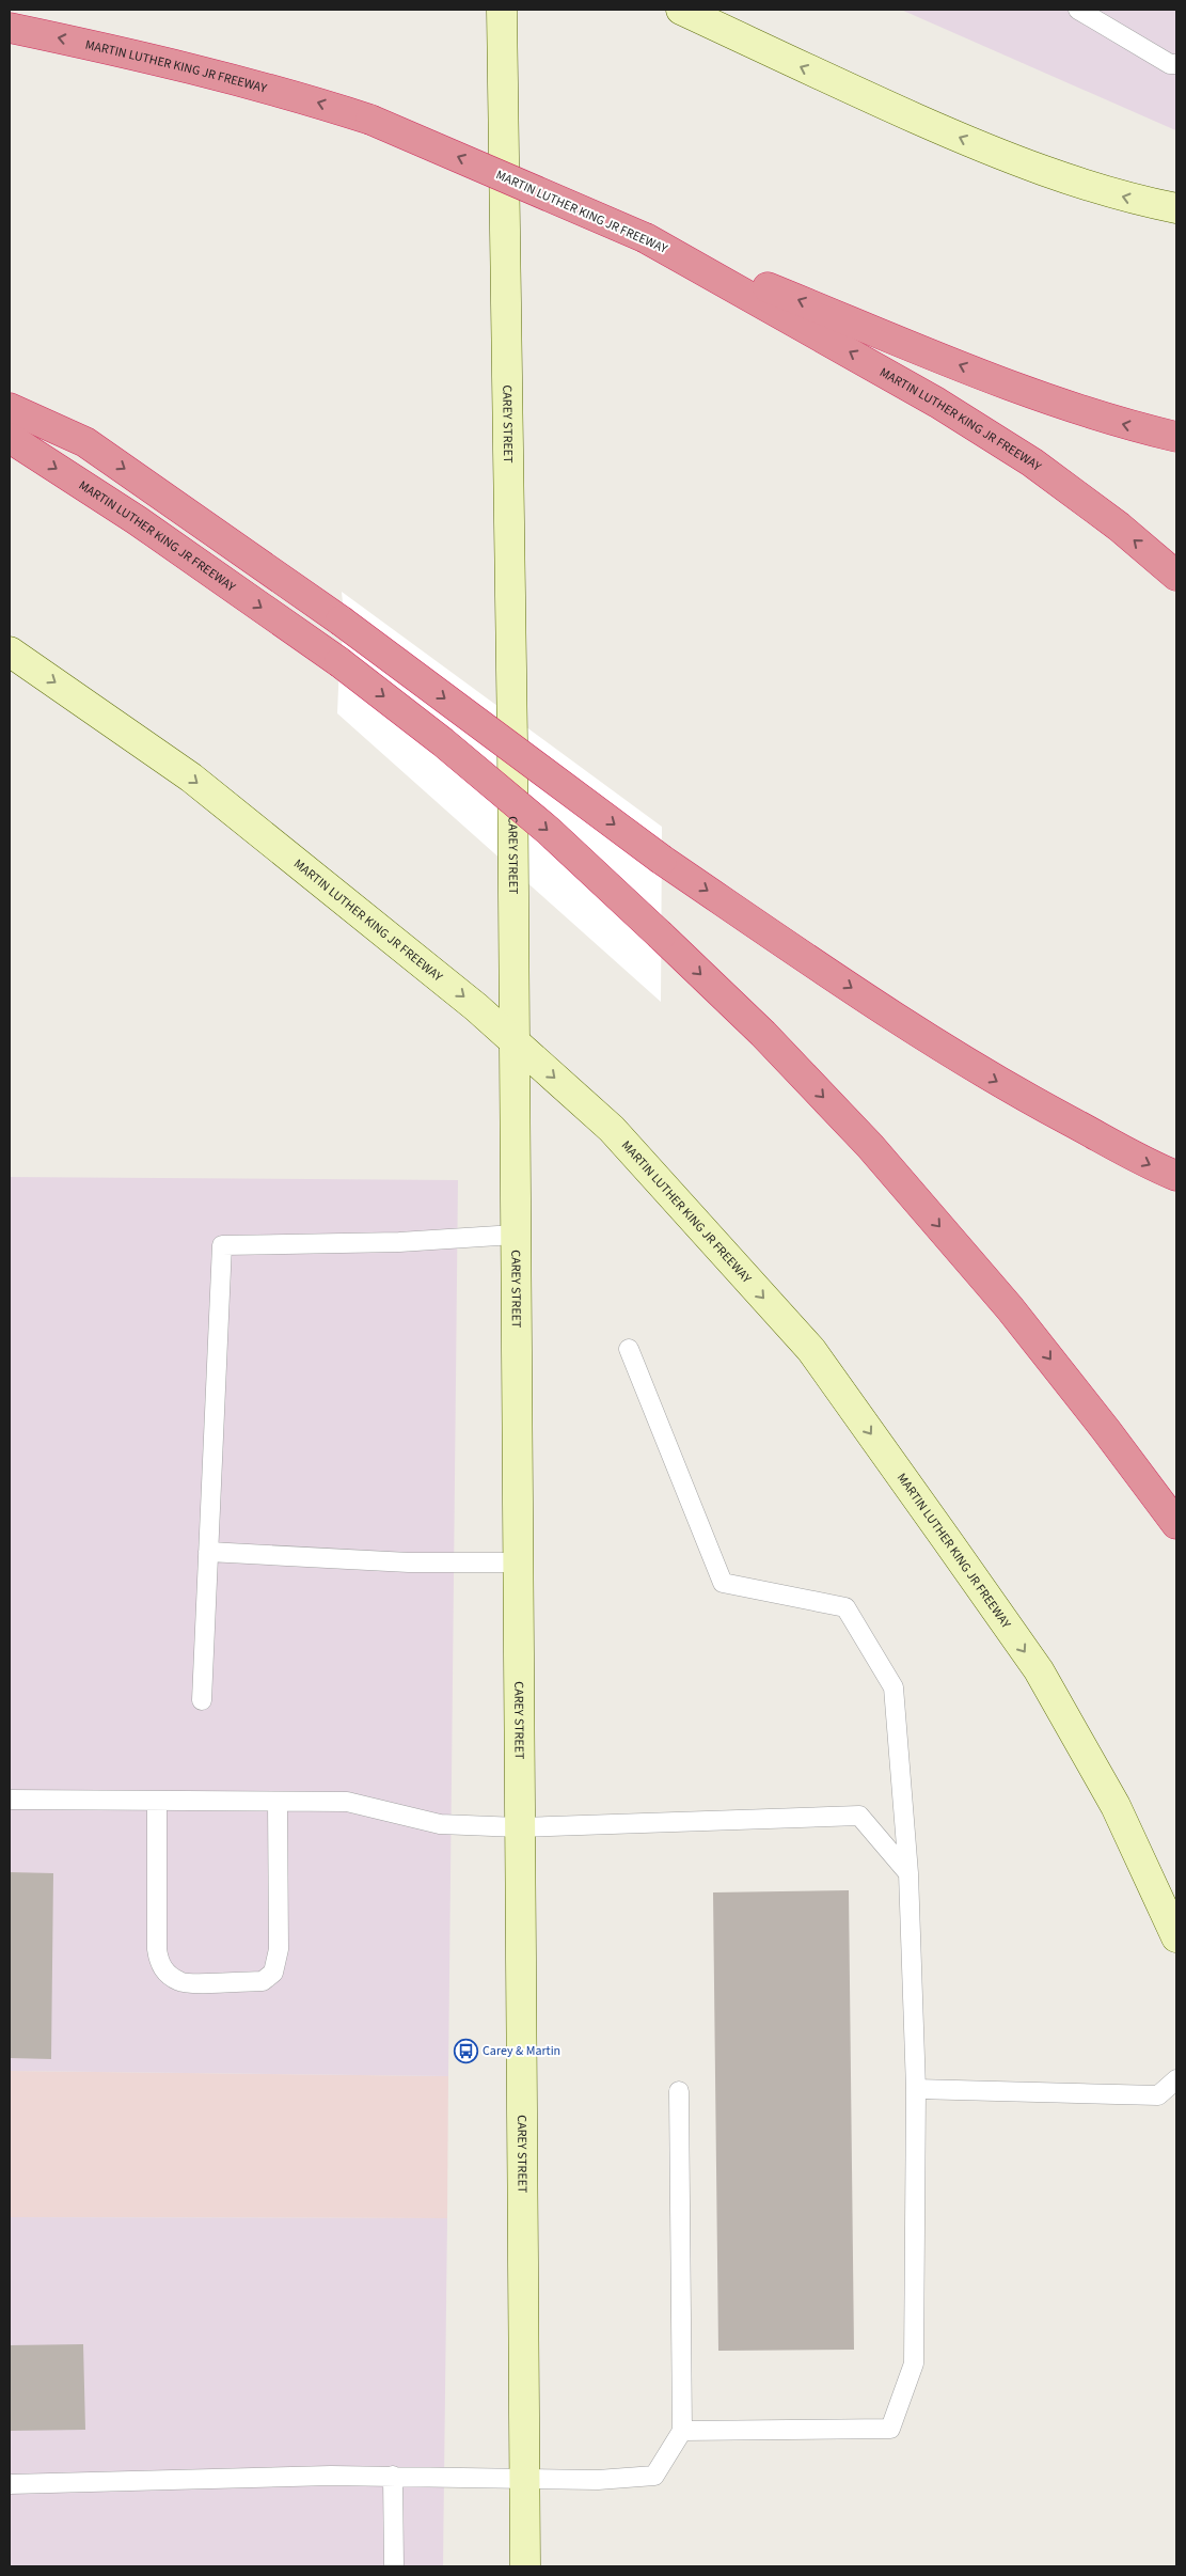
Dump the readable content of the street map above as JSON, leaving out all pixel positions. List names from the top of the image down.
{
  "streets": {
    "highway": ["MARTIN LUTHER KING JR FREEWAY"],
    "street": ["CAREY STREET"]
  },
  "crossings": [
    ["MARTIN LUTHER KING JR FREEWAY", "CAREY STREET"]
  ],
  "places": {
    "bus stop": ["Carey & Martin"]
  }
}
